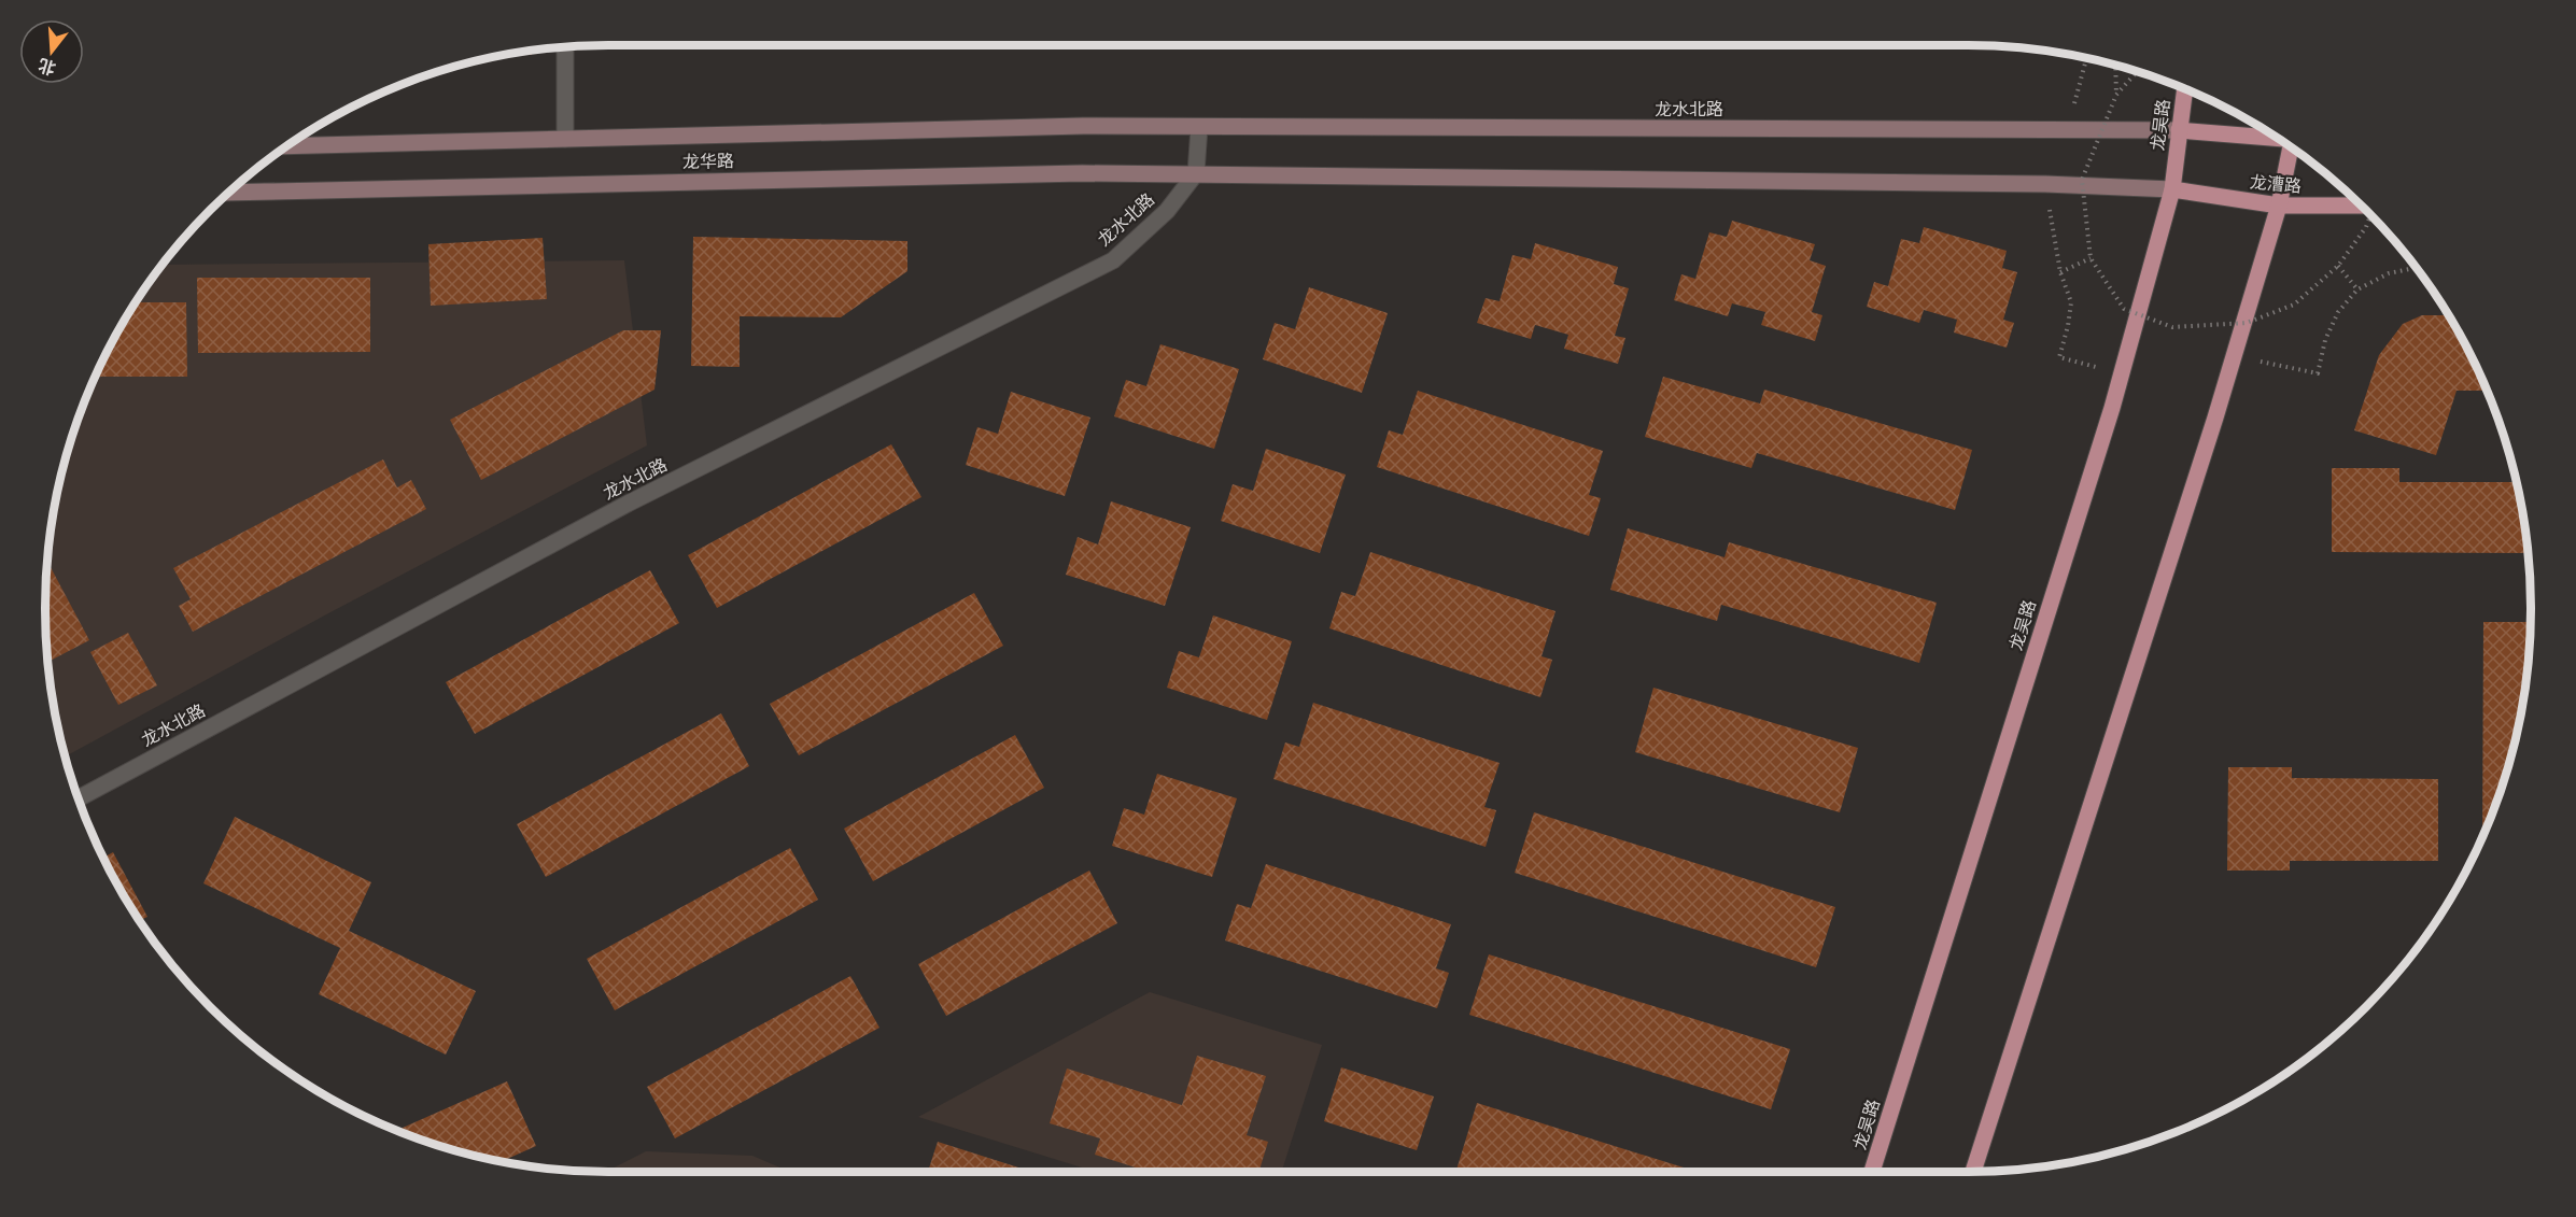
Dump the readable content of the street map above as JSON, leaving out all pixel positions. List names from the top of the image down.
{
  "streets": {
    "main road": [
      "龙水北路",
      "龙吴路",
      "龙华路",
      "龙漕路"
    ]
  },
  "crossings": [
    ["龙水北路", "龙吴路"],
    ["龙水北路", "龙华路"],
    ["龙吴路", "龙漕路"]
  ],
  "north": "bottom"
}
